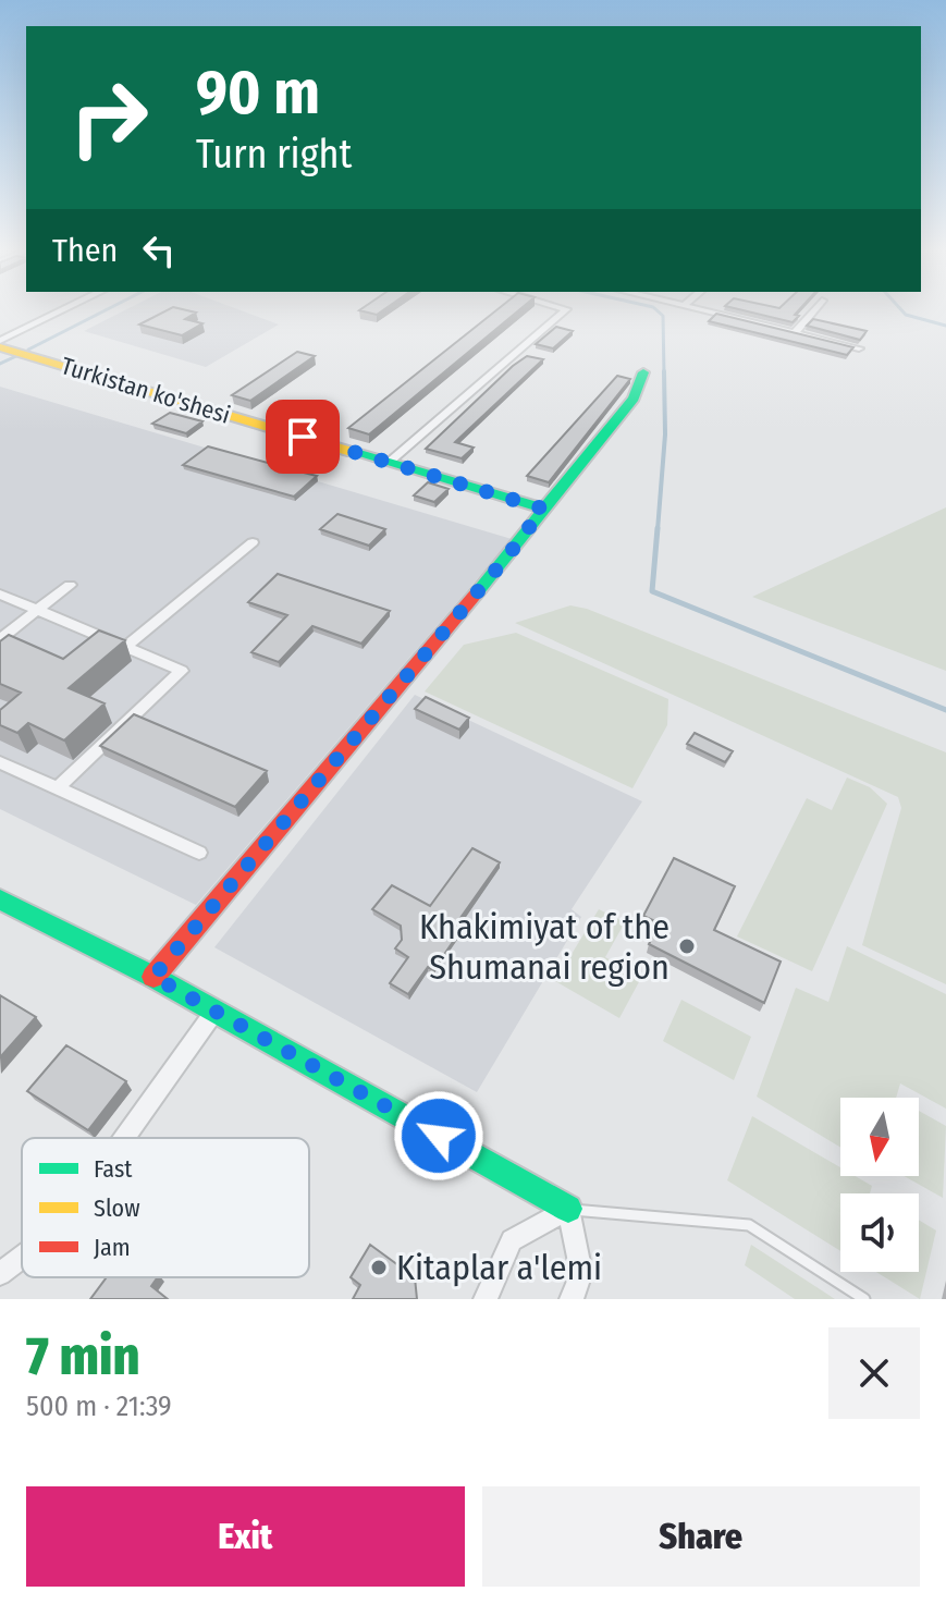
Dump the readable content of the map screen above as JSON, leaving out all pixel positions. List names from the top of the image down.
{
  "streets": {
    "street": ["Turkistan ko'shesi"]
  },
  "places": ["Khakimiyat of the Shumanai region", "Kitaplar a'lemi"],
  "legend": ["Fast", "Slow", "Jam"],
  "north": "bottom",
  "page": {
    "turn": ["90 m", "Turn right"],
    "then": "Then",
    "heading": ["7 min", "500 m · 21:39"],
    "buttons": ["Exit", "Share"]
  }
}
